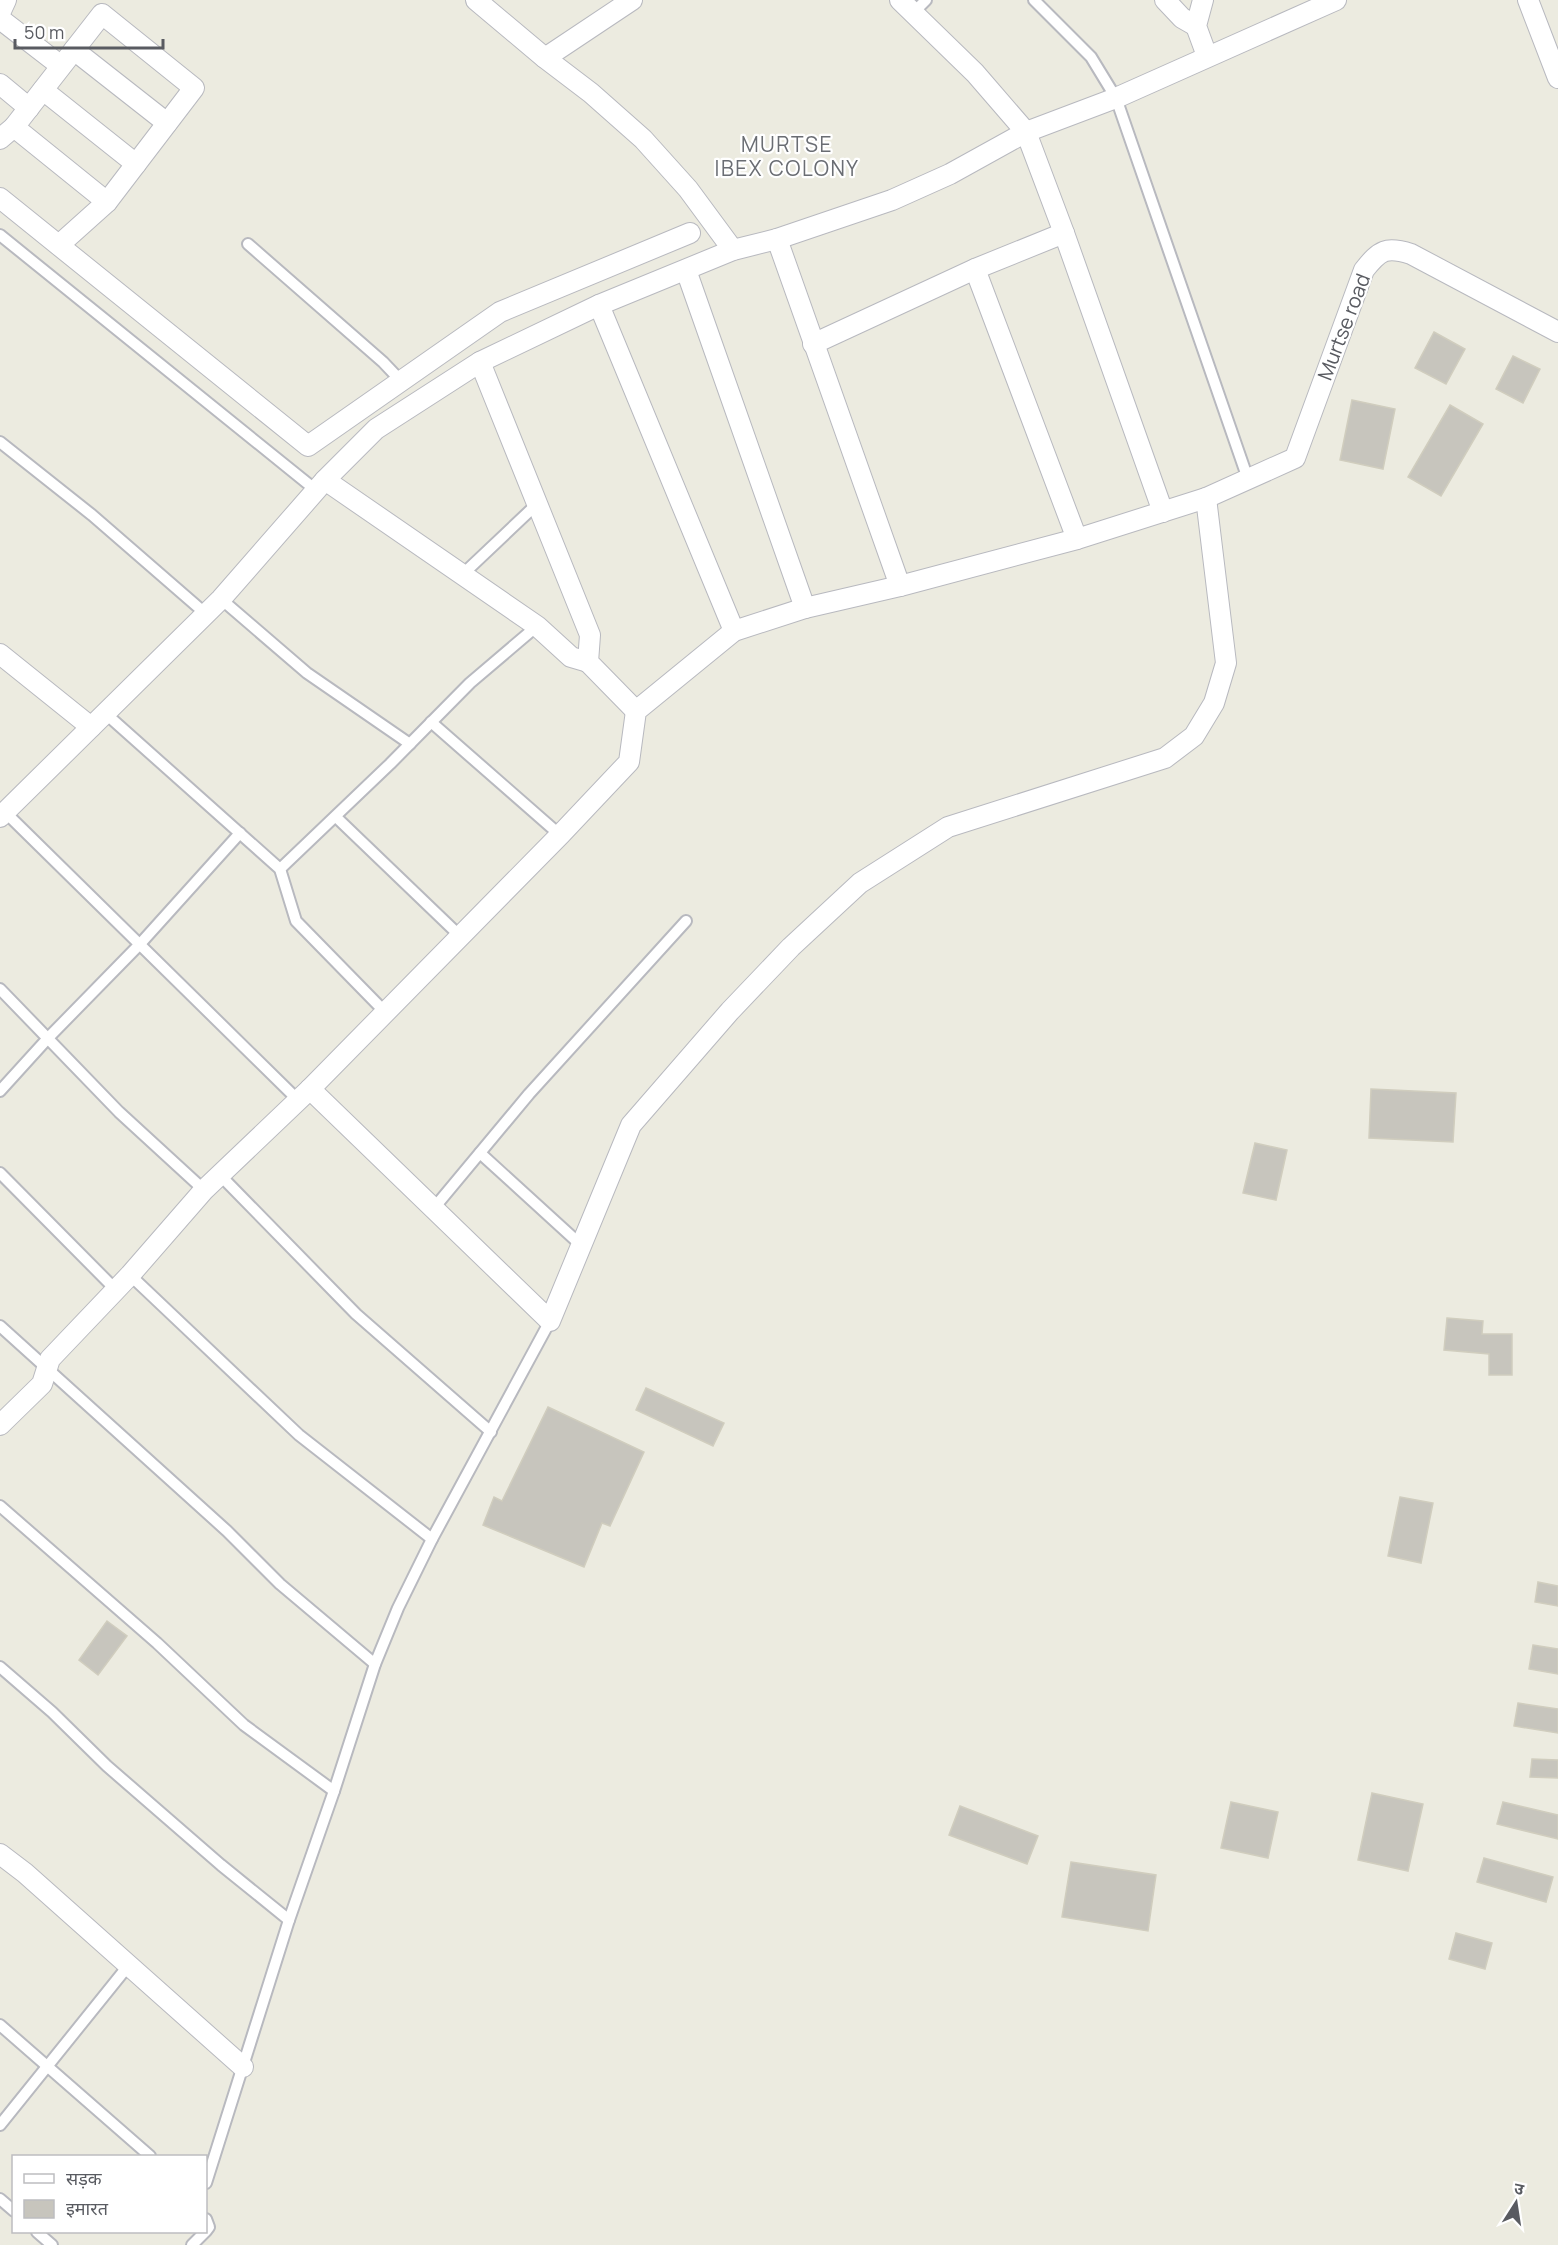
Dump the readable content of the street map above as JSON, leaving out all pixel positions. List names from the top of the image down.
{
  "streets": {
    "street": ["Murtse road"]
  },
  "districts": ["MURTSE IBEX COLONY"],
  "legend": ["सड़क", "इमारत"],
  "scale_bar": "50 m",
  "north": "top"
}
